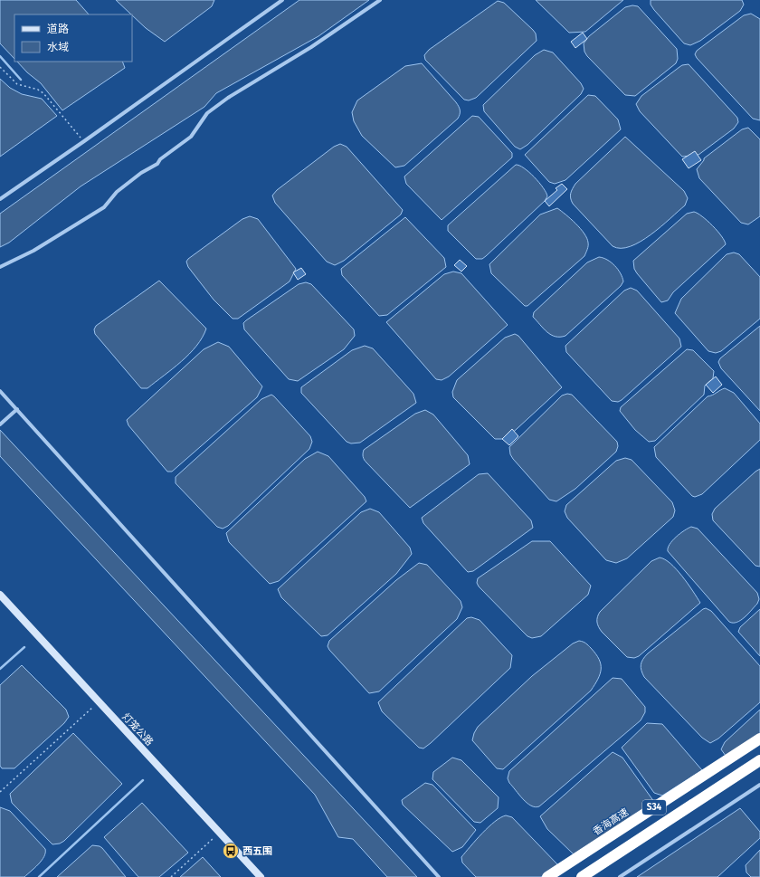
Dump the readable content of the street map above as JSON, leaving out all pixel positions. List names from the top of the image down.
{
  "streets": {
    "highway": ["S34", "香海高速"],
    "street": ["灯笼公路"]
  },
  "places": {
    "bus stop": ["西五围"]
  },
  "legend": ["道路", "水域"]
}
